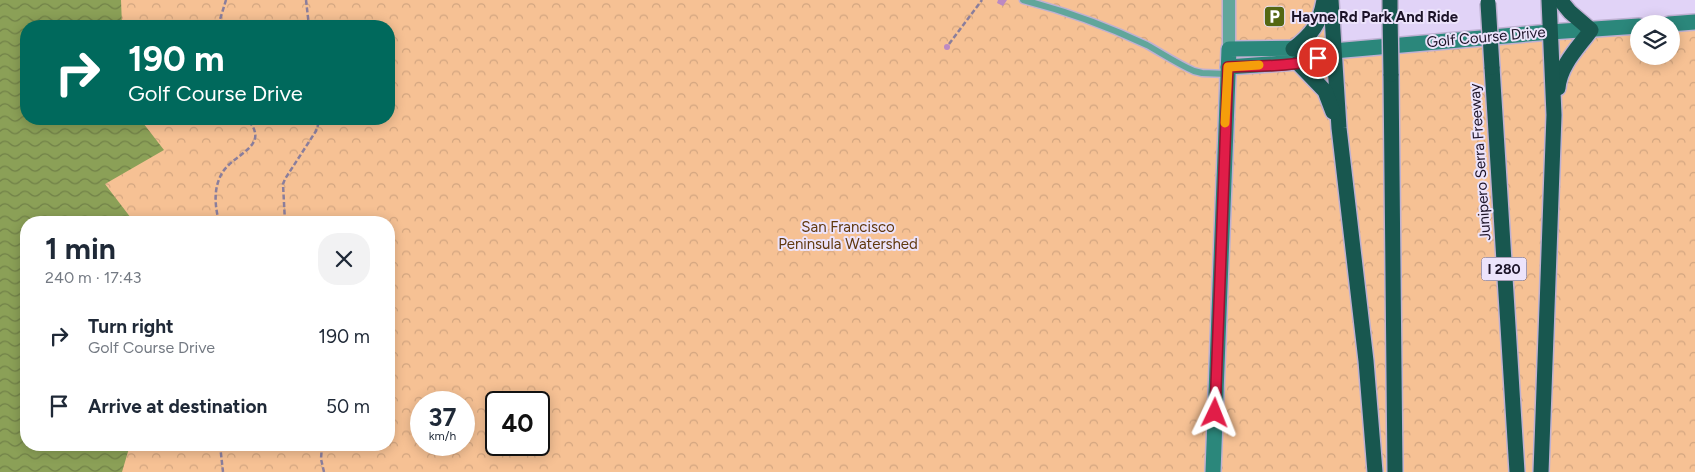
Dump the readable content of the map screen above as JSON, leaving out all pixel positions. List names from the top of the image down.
{
  "streets": {
    "highway": ["Junipero Serra Freeway", "I 280"],
    "street": ["Golf Course Drive"]
  },
  "parks": ["San Francisco Peninsula Watershed"],
  "places": {
    "parking": ["Hayne Rd Park And Ride"]
  },
  "page": {
    "turn": ["190 m", "Golf Course Drive"],
    "heading": ["1 min", "240 m · 17:43"],
    "list": [
      {
        "name": "Turn right",
        "note": "Golf Course Drive",
        "value": "190 m"
      },
      {
        "name": "Arrive at destination",
        "value": "50 m"
      }
    ],
    "speed": "37 km/h",
    "limit": "40"
  }
}
